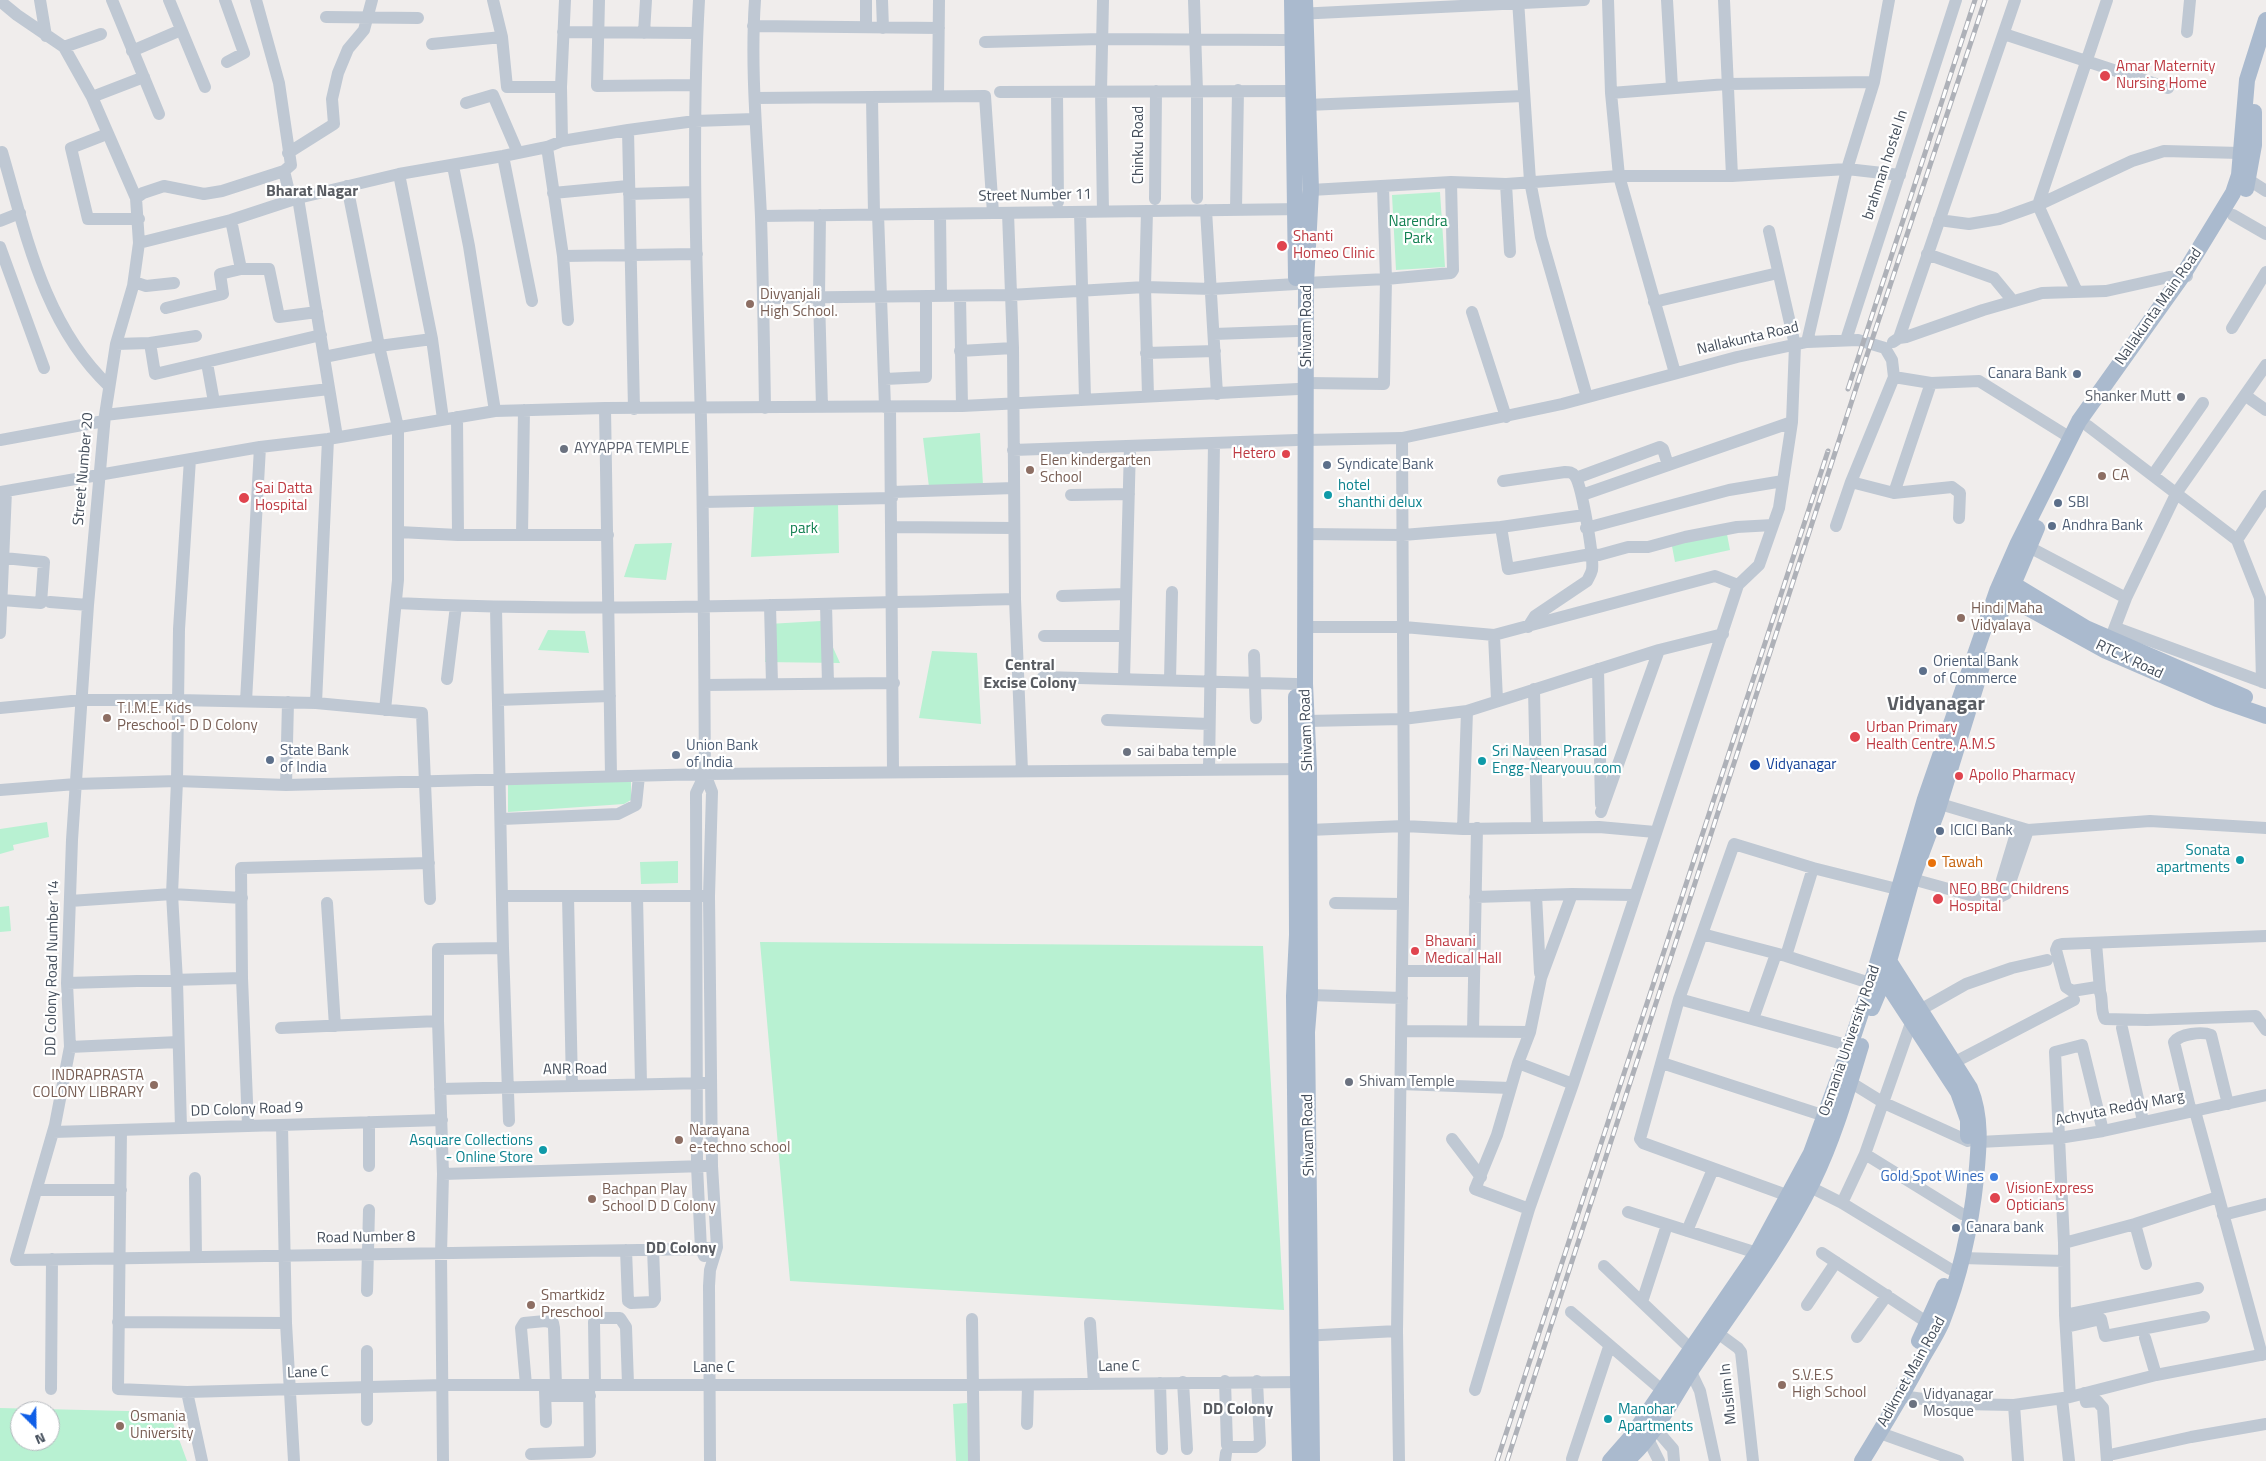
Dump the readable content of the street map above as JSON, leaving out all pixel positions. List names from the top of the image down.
{
  "streets": {
    "main road": [
      "Nallakunta Main Road",
      "Shivam Road",
      "RTC X Road",
      "Osmania University Road",
      "Adikmet Main Road"
    ],
    "street": [
      "Chinku Road",
      "brahman hostel ln",
      "Street Number 11",
      "Nallakunta Road",
      "Street Number 20",
      "DD Colony Road Number 14",
      "ANR Road",
      "Achyuta Reddy Marg",
      "DD Colony Road 9",
      "Road Number 8",
      "Lane C",
      "Muslim ln"
    ]
  },
  "crossings": [
    ["brahman hostel ln", "Nallakunta Road"],
    ["Street Number 11", "Shivam Road"],
    ["Nallakunta Main Road", "RTC X Road"],
    ["Nallakunta Main Road", "Osmania University Road"],
    ["Shivam Road", "Nallakunta Road"],
    ["Shivam Road", "Lane C"],
    ["Street Number 20", "DD Colony Road Number 14"],
    ["RTC X Road", "Osmania University Road"],
    ["DD Colony Road Number 14", "DD Colony Road 9"],
    ["DD Colony Road Number 14", "Road Number 8"],
    ["Osmania University Road", "Muslim ln"],
    ["Achyuta Reddy Marg", "Adikmet Main Road"]
  ],
  "districts": [
    "Bharat Nagar",
    "Central Excise Colony",
    "Vidyanagar",
    "DD Colony",
    "DD Colony"
  ],
  "parks": ["Narendra Park", "park"],
  "places": [
    "Amar Maternity Nursing Home",
    "Shanti Homeo Clinic",
    "Divyanjali High School.",
    "Canara Bank",
    "Shanker Mutt",
    "AYYAPPA TEMPLE",
    "Hetero",
    "Syndicate Bank",
    "Elen kindergarten School",
    "CA",
    "hotel shanthi delux",
    "Sai Datta Hospital",
    "SBI",
    "Andhra Bank",
    "Hindi Maha Vidyalaya",
    "Oriental Bank of Commerce",
    "T.I.M.E. Kids Preschool- D D Colony",
    "Urban Primary Health Centre, A.M.S",
    "sai baba temple",
    "Union Bank of India",
    "State Bank of India",
    "Sri Naveen Prasad Engg-Nearyouu.com",
    "Vidyanagar",
    "Apollo Pharmacy",
    "ICICI Bank",
    "Sonata apartments",
    "Tawah",
    "NEO BBC Childrens Hospital",
    "Bhavani Medical Hall",
    "Shivam Temple",
    "INDRAPRASTA COLONY LIBRARY",
    "Narayana e-techno school",
    "Asquare Collections - Online Store",
    "Gold Spot Wines",
    "VisionExpress Opticians",
    "Bachpan Play School D D Colony",
    "Canara bank",
    "Smartkidz Preschool",
    "S.V.E.S High School",
    "Vidyanagar Mosque",
    "Manohar Apartments",
    "Osmania University"
  ],
  "north": "bottom right"
}
